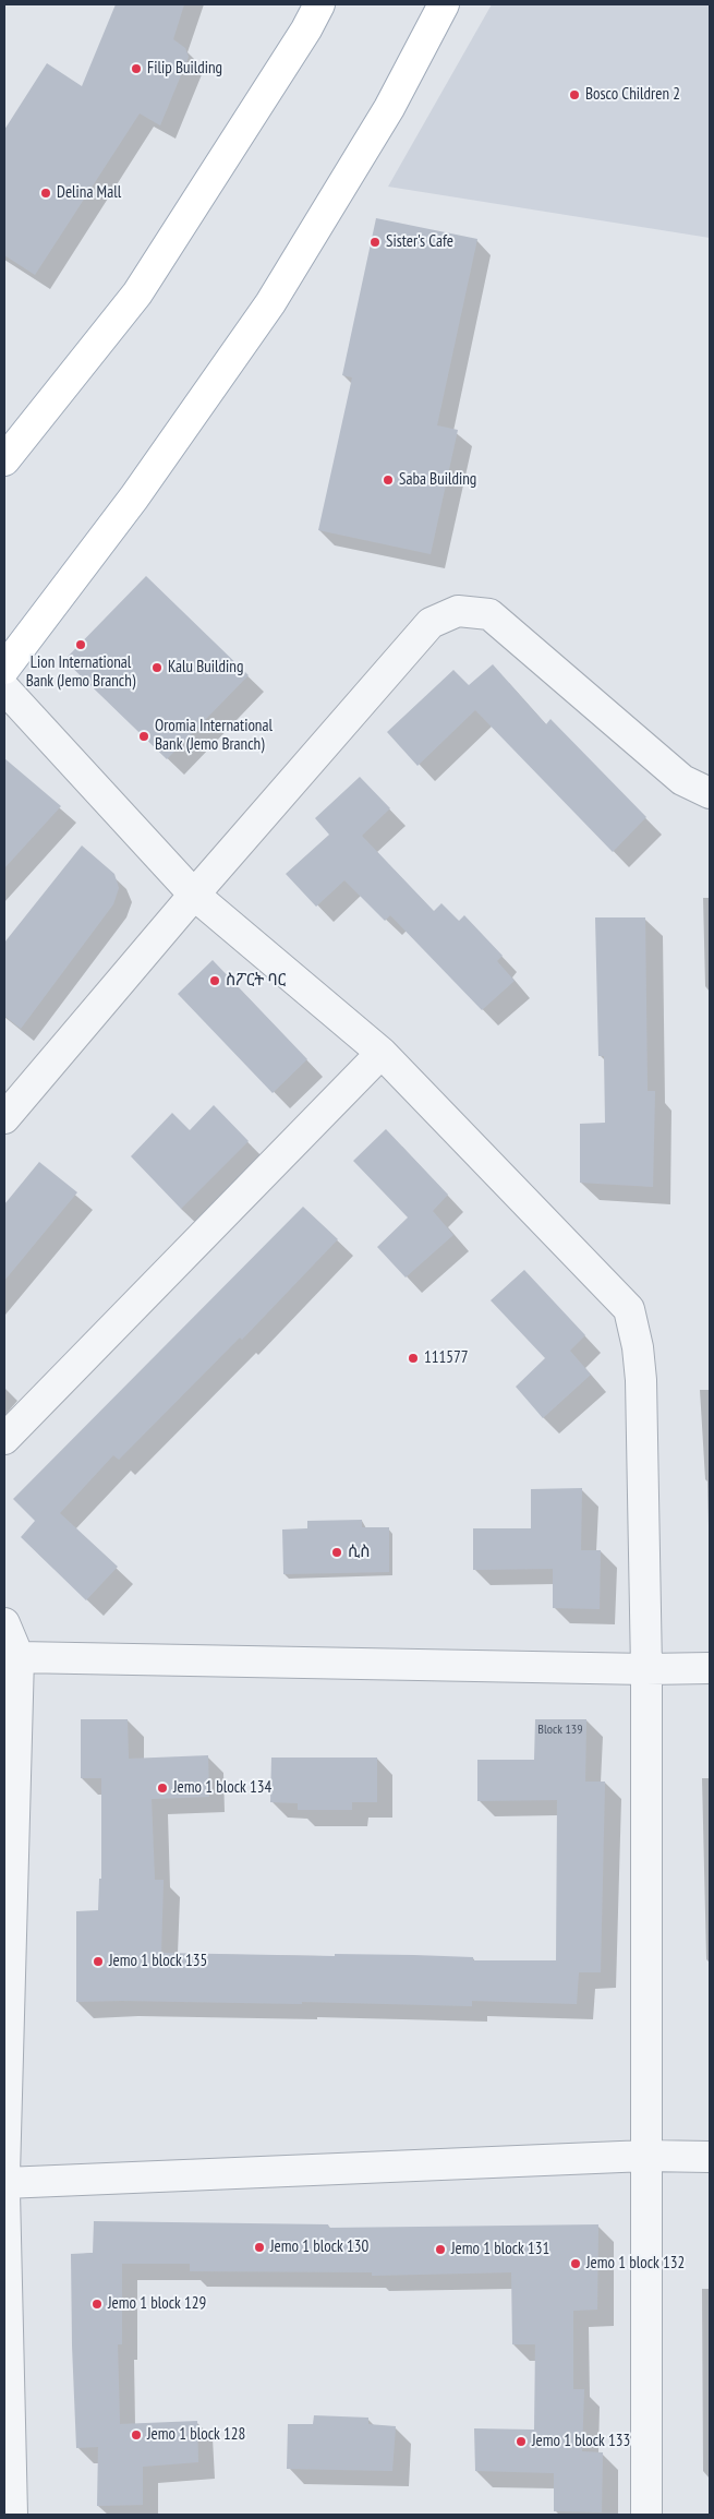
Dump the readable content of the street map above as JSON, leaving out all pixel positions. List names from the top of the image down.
{
  "places": [
    "Filip Building",
    "Bosco Children 2",
    "Delina Mall",
    "Sister's Cafe",
    "Saba Building",
    "Lion International Bank (Jemo Branch)",
    "Kalu Building",
    "Oromia International Bank (Jemo Branch)",
    "ስፖርት ባር",
    "111577",
    "ሲስ",
    "Jemo 1 block 134",
    "Jemo 1 block 135",
    "Jemo 1 block 130",
    "Jemo 1 block 131",
    "Jemo 1 block 132",
    "Jemo 1 block 129",
    "Jemo 1 block 128",
    "Jemo 1 block 133"
  ],
  "house_numbers": ["Block 139"]
}
